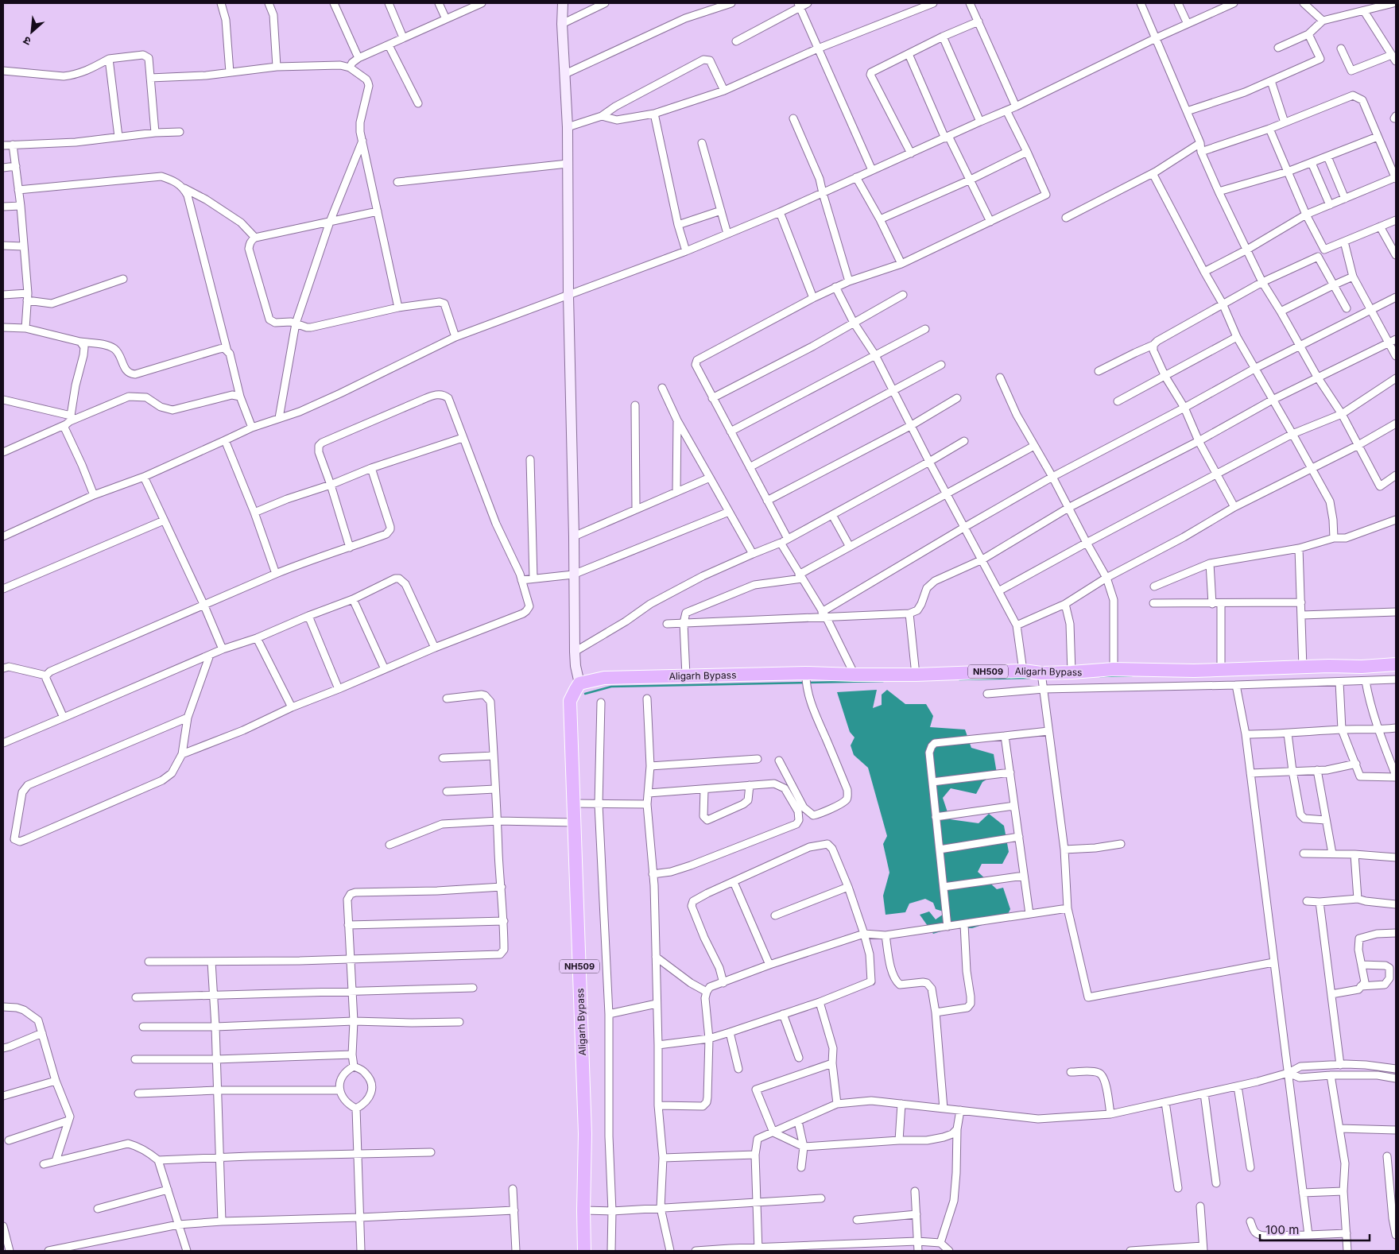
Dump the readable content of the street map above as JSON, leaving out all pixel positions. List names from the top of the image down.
{
  "streets": {
    "highway": ["NH509", "Aligarh Bypass"]
  },
  "scale_bar": "100 m",
  "north": "bottom left"
}
